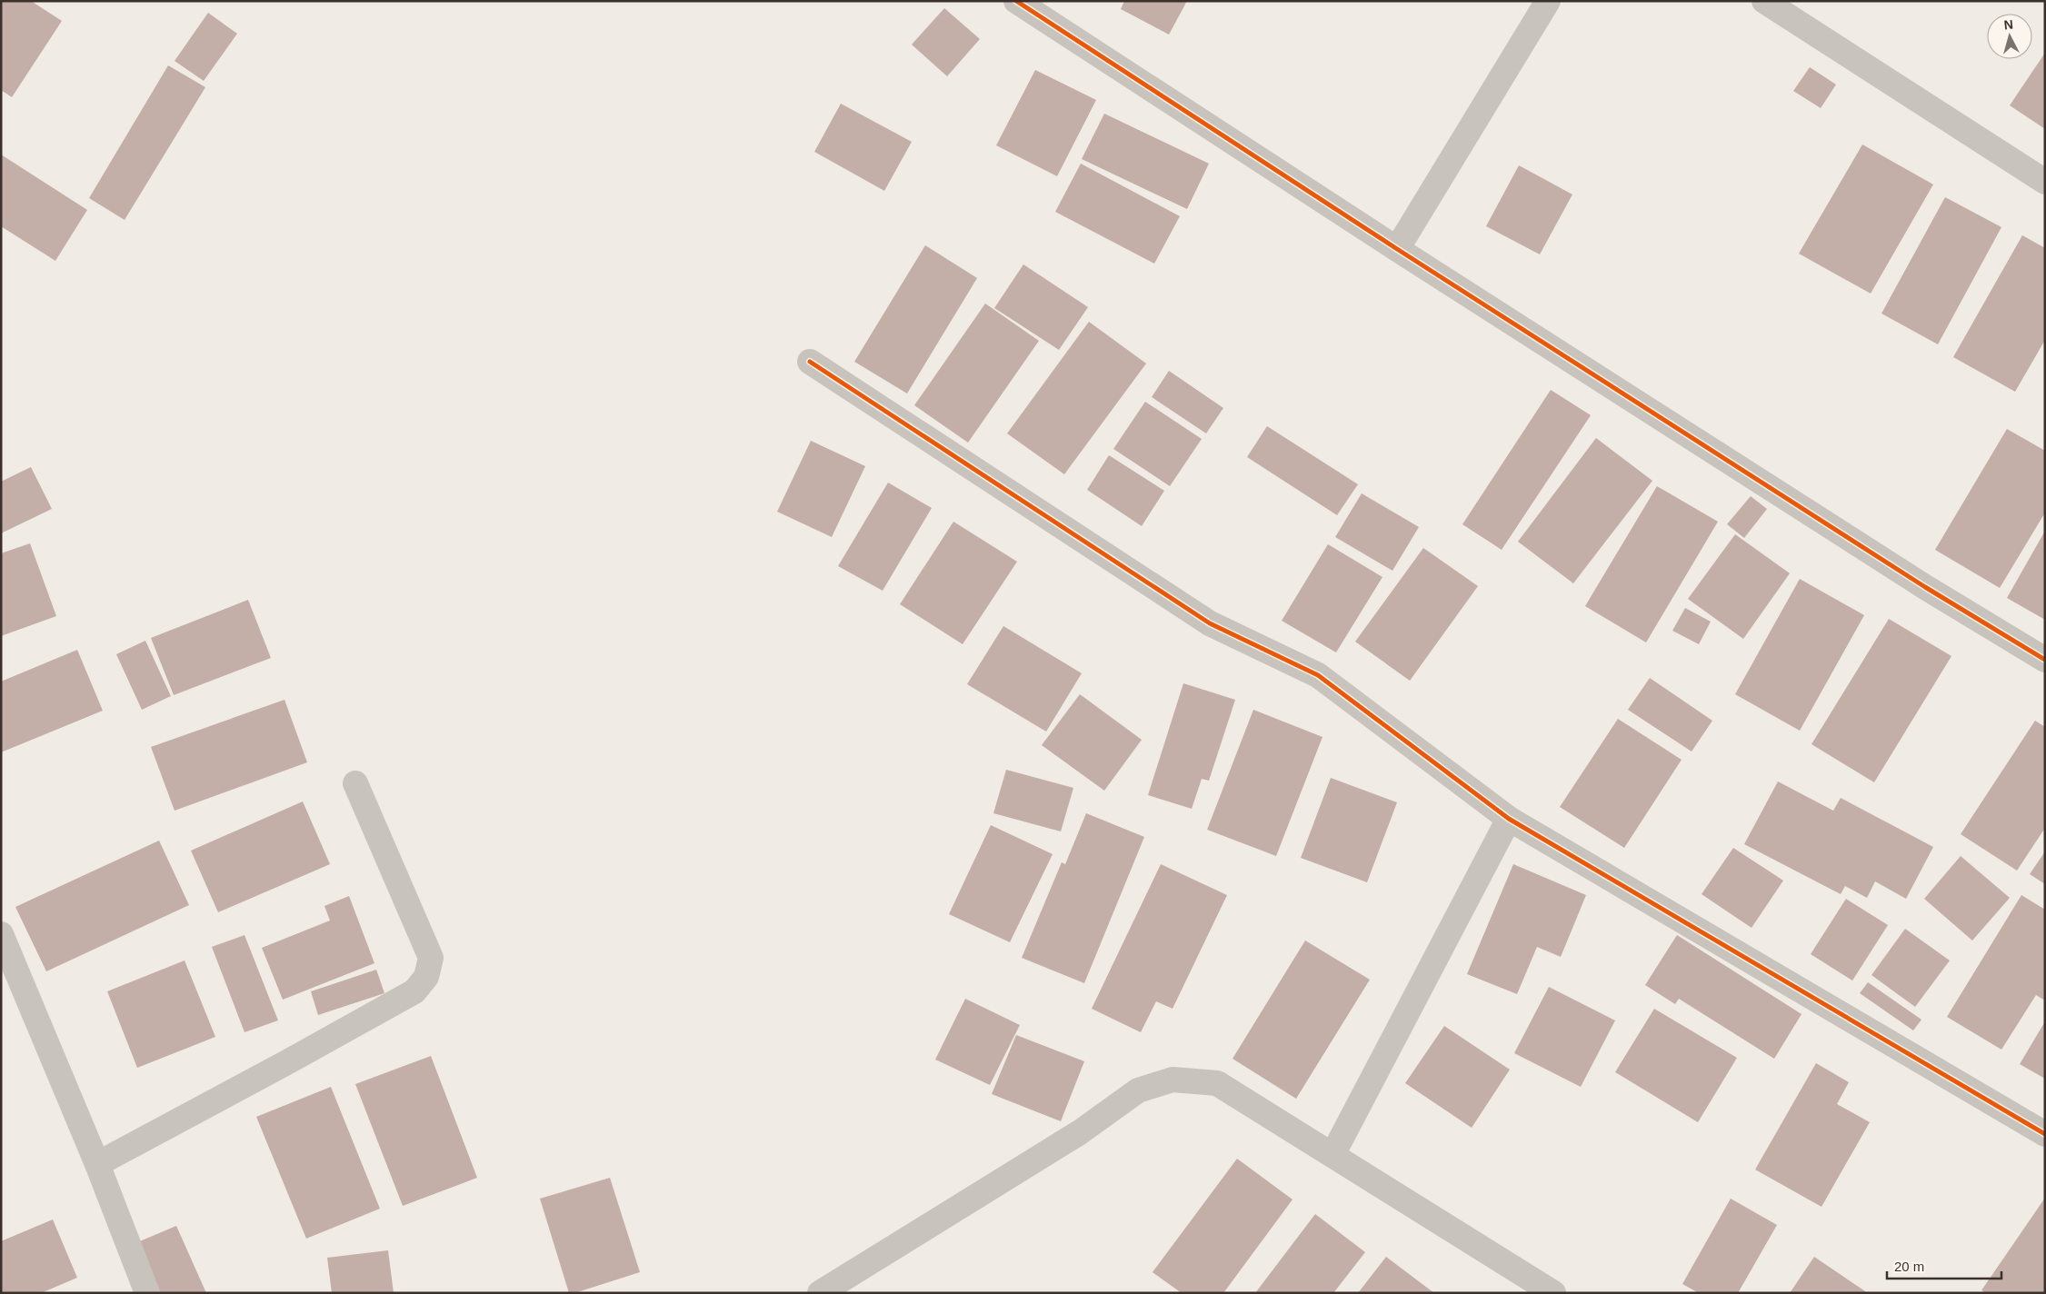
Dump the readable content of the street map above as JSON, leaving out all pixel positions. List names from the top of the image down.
{
  "scale_bar": "20 m",
  "north": "top"
}
